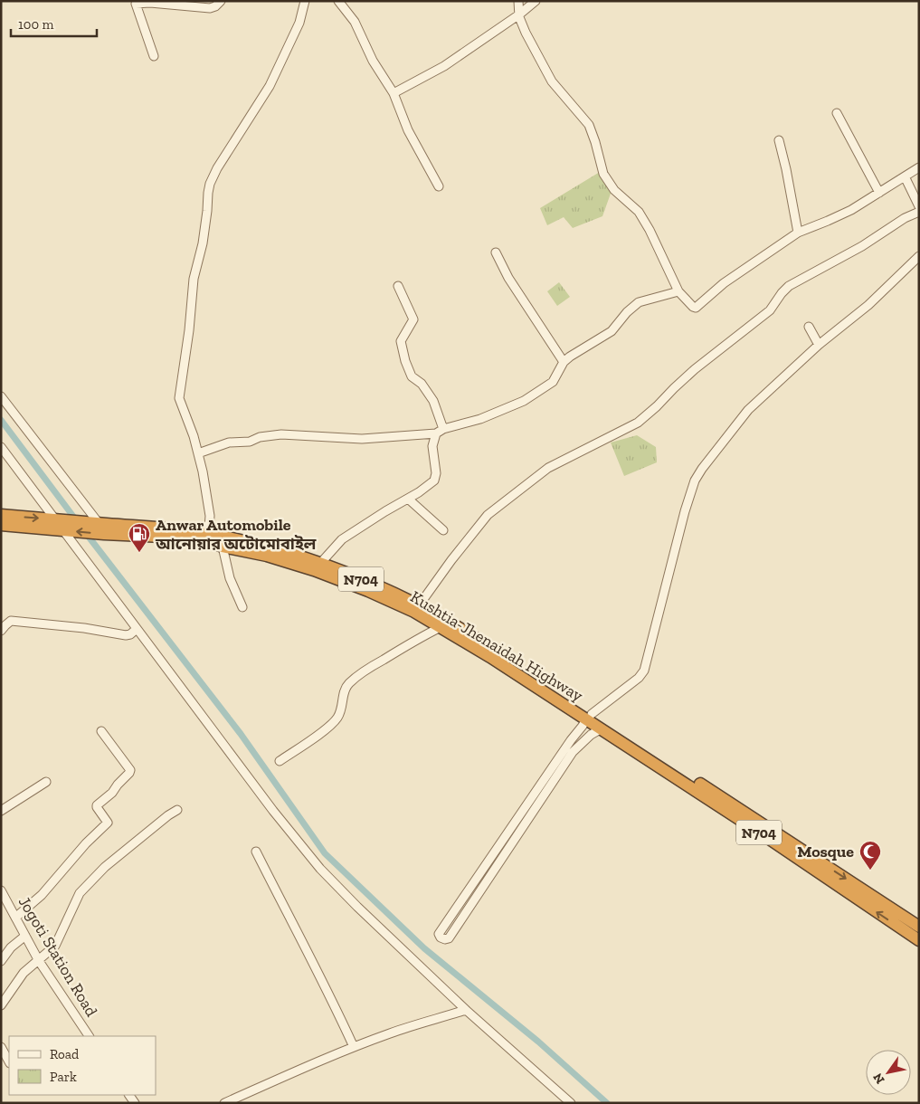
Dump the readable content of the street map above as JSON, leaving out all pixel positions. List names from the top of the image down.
{
  "streets": {
    "highway": ["N704", "Kushtia-Jhenaidah Highway"],
    "street": ["Jogoti Station Road"]
  },
  "places": {
    "fuel station": ["Anwar Automobile আনোয়ার অটোমোবাইল"],
    "mosque": ["Mosque"]
  },
  "legend": ["Road", "Park"],
  "scale_bar": "100 m",
  "north": "bottom left"
}
